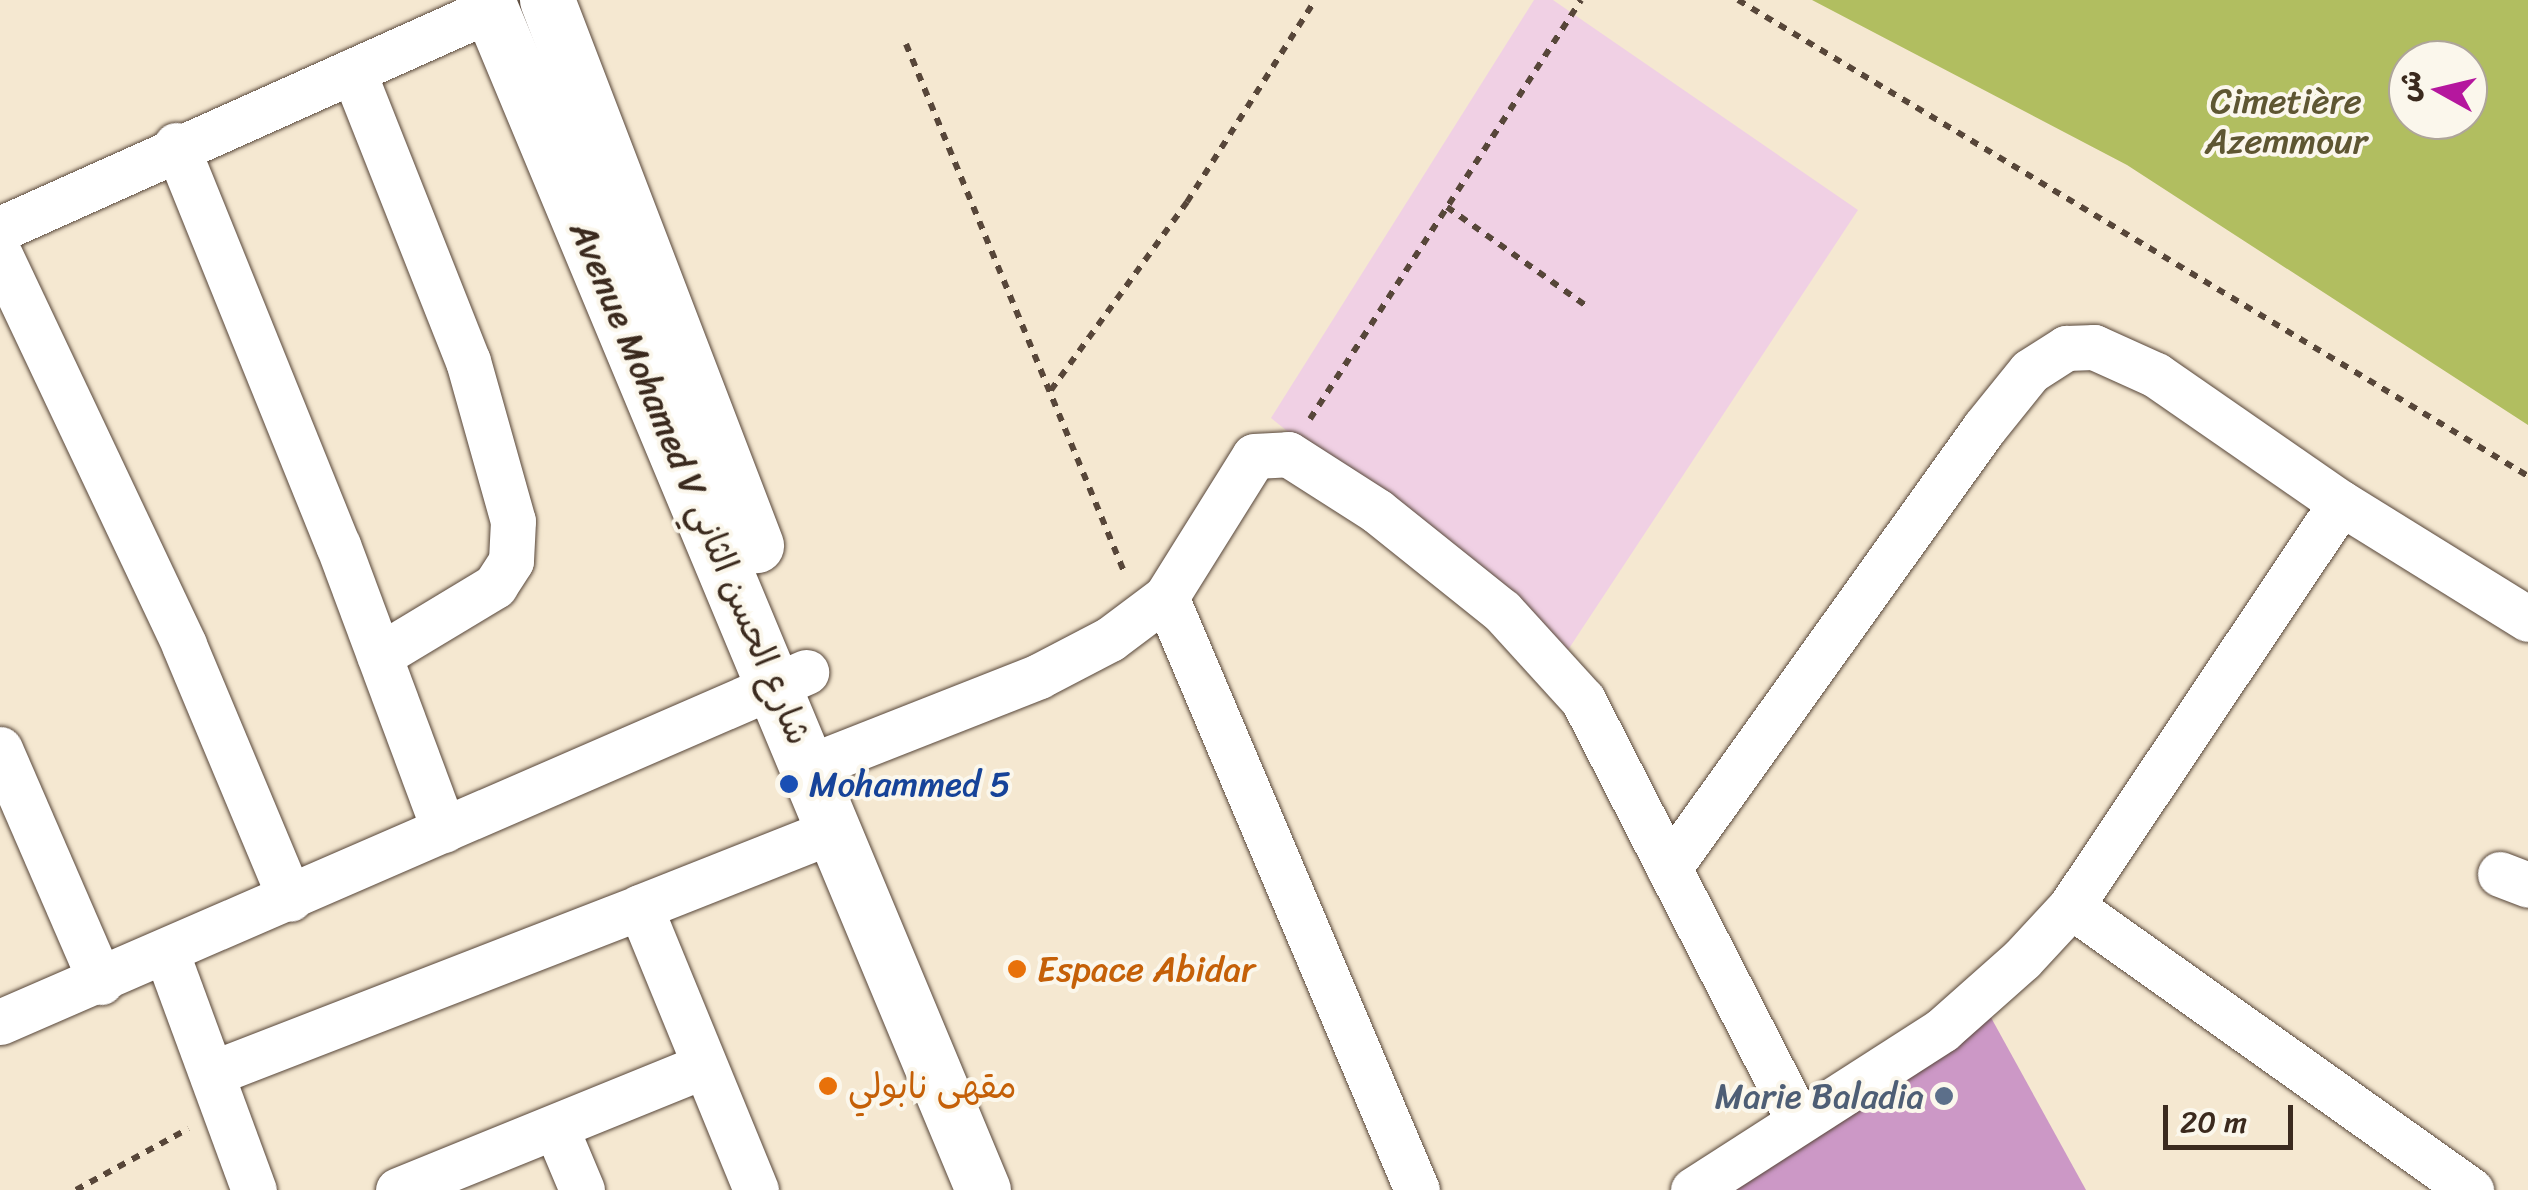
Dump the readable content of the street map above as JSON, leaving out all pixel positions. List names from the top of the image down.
{
  "streets": {
    "main road": ["Avenue Mohamed V شارع الحسن الثاني"]
  },
  "parks": ["Cimetière Azemmour"],
  "places": [
    "Mohammed 5",
    "Espace Abidar",
    "مقهى نابولي",
    "Marie Baladia"
  ],
  "scale_bar": "20 m",
  "north": "left"
}
